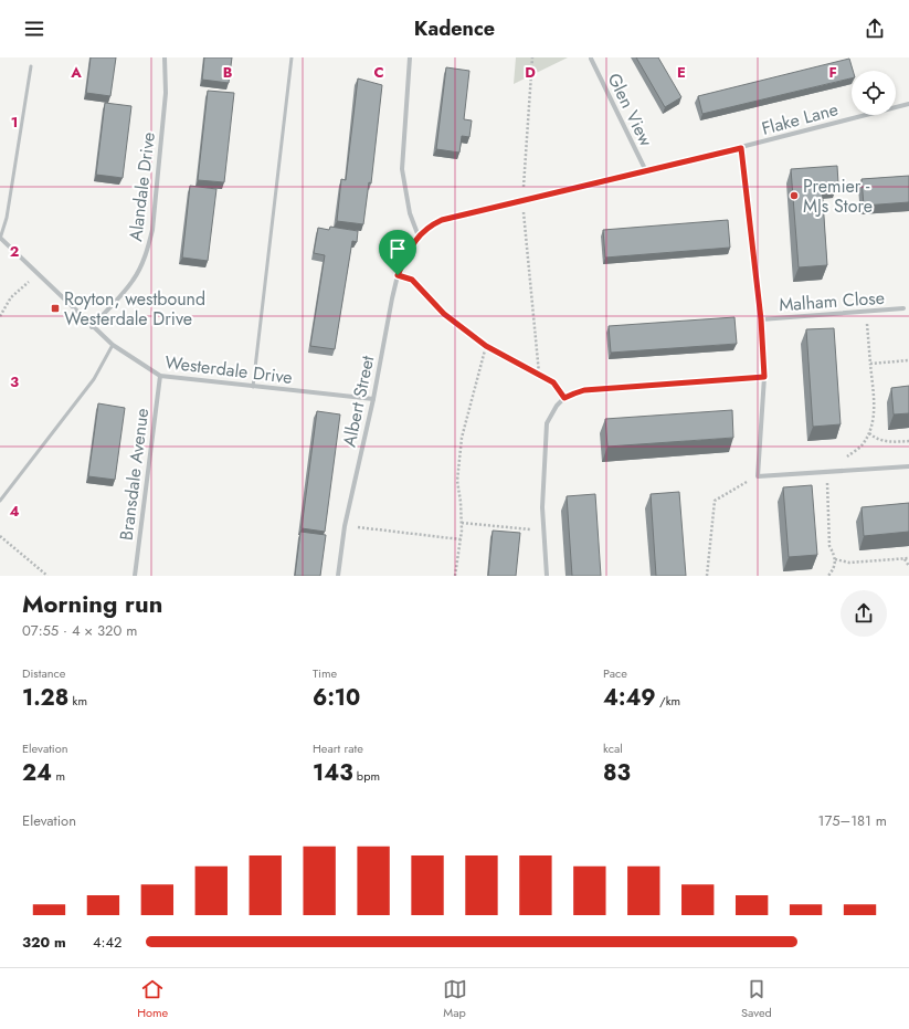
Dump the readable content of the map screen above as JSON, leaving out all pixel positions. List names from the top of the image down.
{
  "streets": {
    "street": [
      "Glen View",
      "Flake Lane",
      "Alandale Drive",
      "Malham Close",
      "Westerdale Drive",
      "Albert Street",
      "Bransdale Avenue"
    ]
  },
  "crossings": [
    ["Glen View", "Flake Lane"],
    ["Flake Lane", "Albert Street"],
    ["Alandale Drive", "Westerdale Drive"],
    ["Westerdale Drive", "Albert Street"],
    ["Westerdale Drive", "Bransdale Avenue"]
  ],
  "places": {
    "other": ["Premier - MJs Store"],
    "transit": ["Royton, westbound Westerdale Drive"]
  },
  "page": {
    "header": "Kadence",
    "heading": ["Morning run", "07:55 · 4 × 320 m"],
    "stats": [
      ["Distance", "1.28 km"],
      ["Time", "6:10"],
      ["Pace", "4:49 /km"],
      ["Elevation", "24 m"],
      ["Heart rate", "143 bpm"],
      ["kcal", "83"]
    ],
    "chart": ["Elevation", "175–181 m"],
    "list": [
      {
        "name": "320 m",
        "note": "4:42"
      }
    ],
    "tabs": ["Home", "Map", "Saved"]
  },
  "grid": {
    "columns": [
      "A",
      "B",
      "C",
      "D",
      "E",
      "F"
    ],
    "rows": [
      "1",
      "2",
      "3",
      "4"
    ]
  }
}
